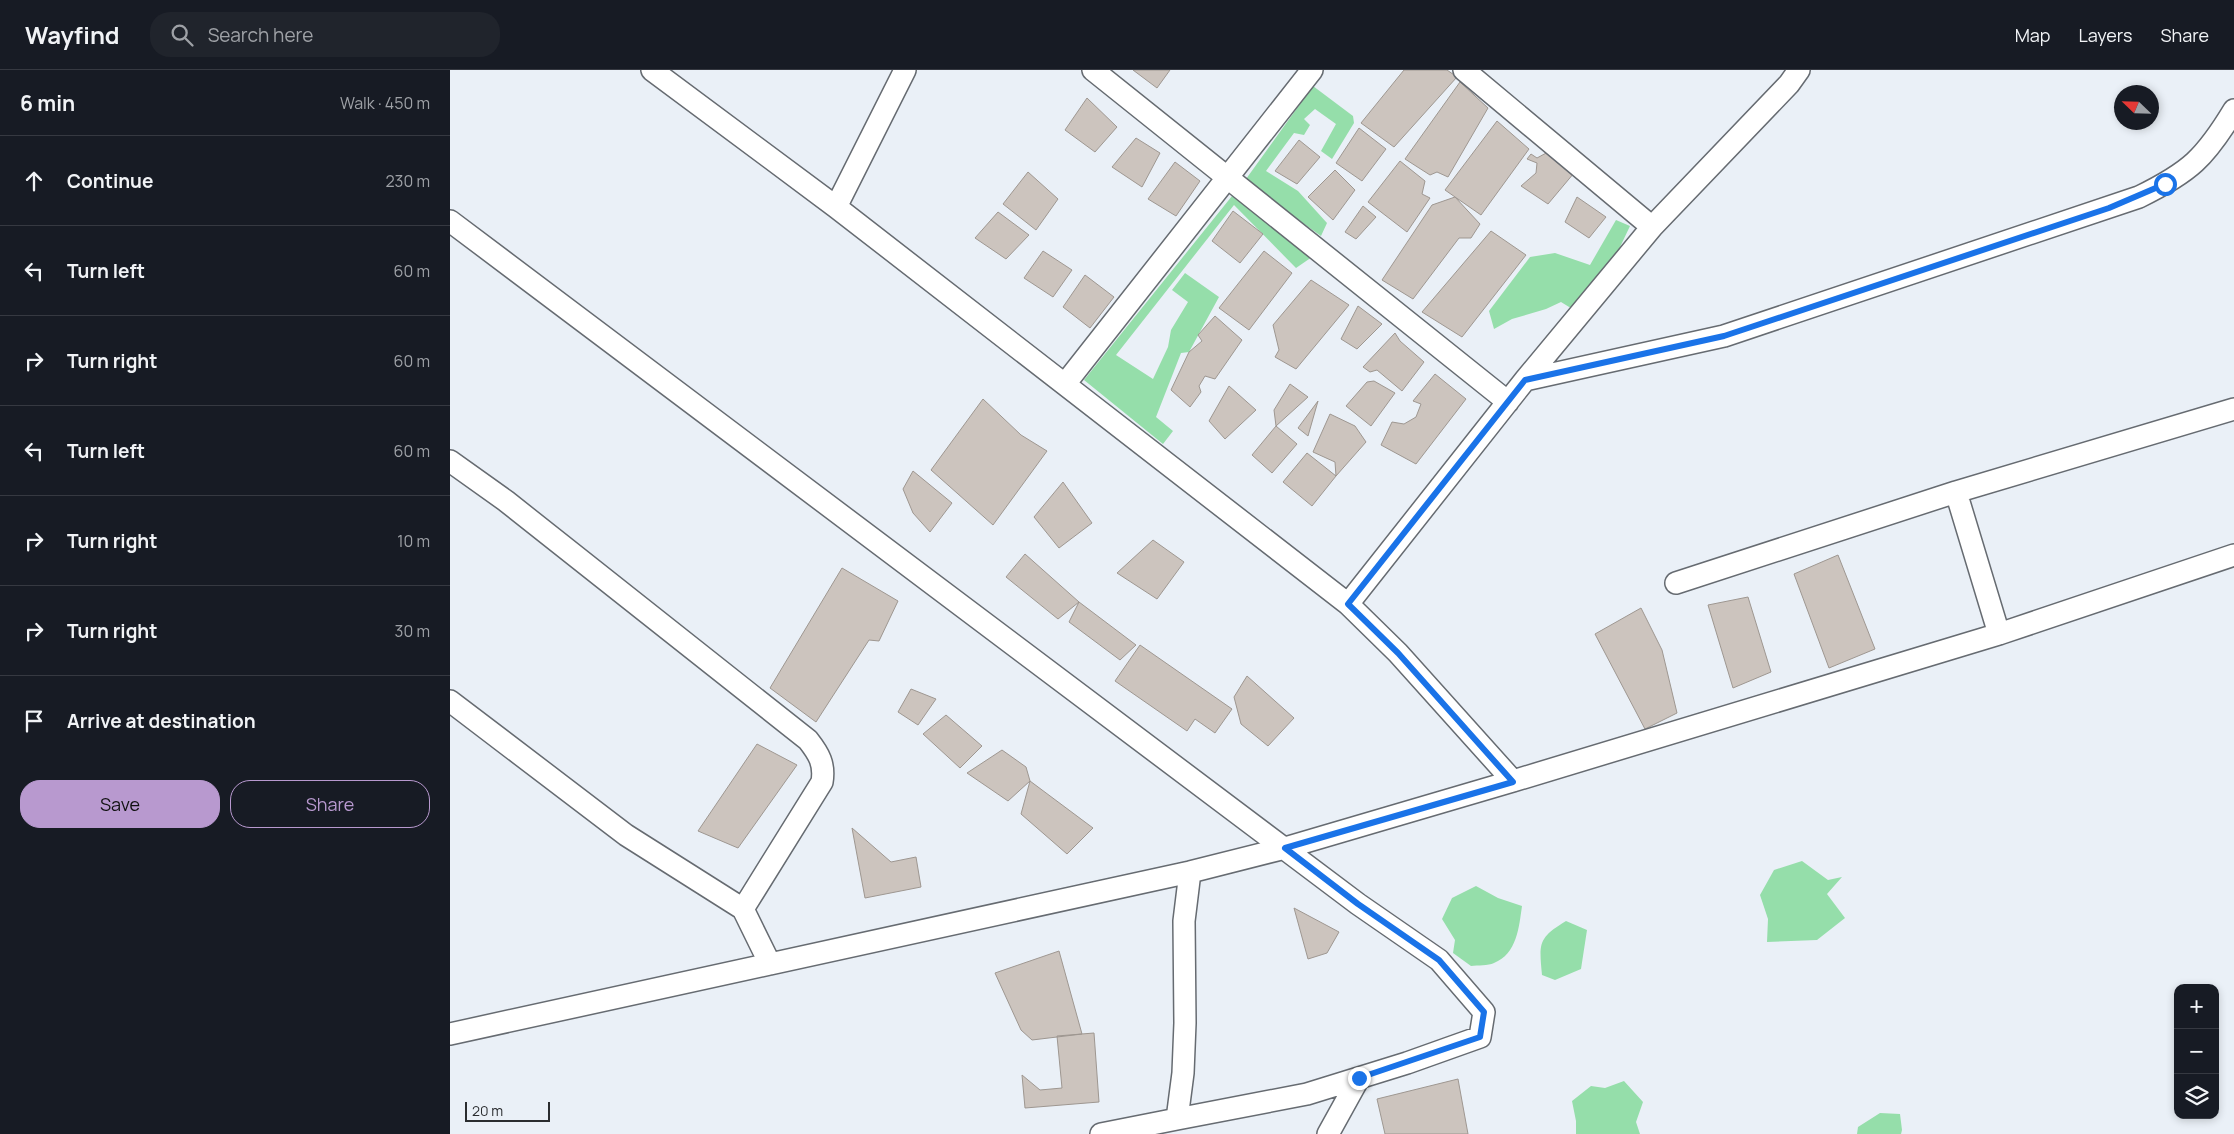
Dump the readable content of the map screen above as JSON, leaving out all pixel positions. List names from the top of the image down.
{
  "scale_bar": "20 m",
  "north": "top left",
  "page": {
    "header": "Wayfind",
    "search": "Search here",
    "nav": ["Map", "Layers", "Share"],
    "heading": ["6 min", "Walk · 450 m"],
    "list": [
      ["Continue", "230 m"],
      ["Turn left", "60 m"],
      ["Turn right", "60 m"],
      ["Turn left", "60 m"],
      ["Turn right", "10 m"],
      ["Turn right", "30 m"],
      "Arrive at destination"
    ],
    "buttons": ["Save", "Share"],
    "map_buttons": ["+", "−"],
    "scale": "20 m"
  }
}
